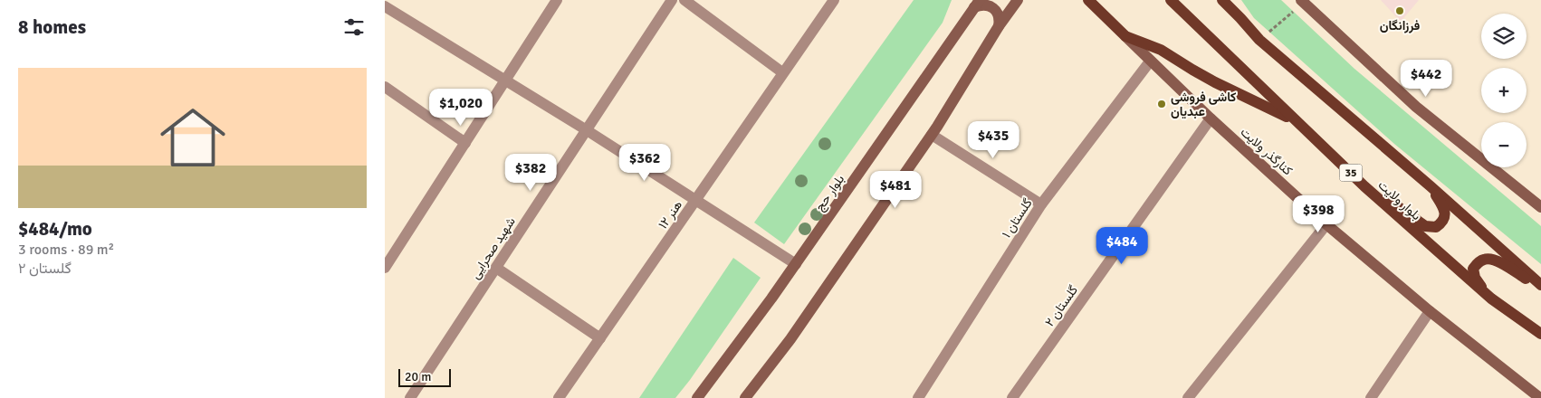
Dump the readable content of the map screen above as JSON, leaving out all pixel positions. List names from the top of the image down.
{
  "streets": {
    "main road": [
      "کنارگذر ولایت",
      "35",
      "بلوار حج",
      "بلوار ولایت"
    ],
    "street": [
      "هنر ۱۲",
      "گلستان ۱",
      "شهید صحرایی",
      "گلستان ۲"
    ]
  },
  "crossings": [
    ["کنارگذر ولایت", "گلستان ۱"],
    ["کنارگذر ولایت", "گلستان ۲"]
  ],
  "places": ["فرزانگان", "کاشی فروشی عبدیان"],
  "scale_bar": "20 m",
  "page": {
    "heading": "8 homes",
    "map_buttons": ["+", "−"],
    "list": [
      {
        "name": "$484/mo",
        "note": "3 rooms · 89 m² · گلستان ۲"
      }
    ],
    "price": [
      "$442",
      "$1,020",
      "$435",
      "$362",
      "$382",
      "$481",
      "$398",
      "$484"
    ],
    "scale": "20 m"
  }
}
